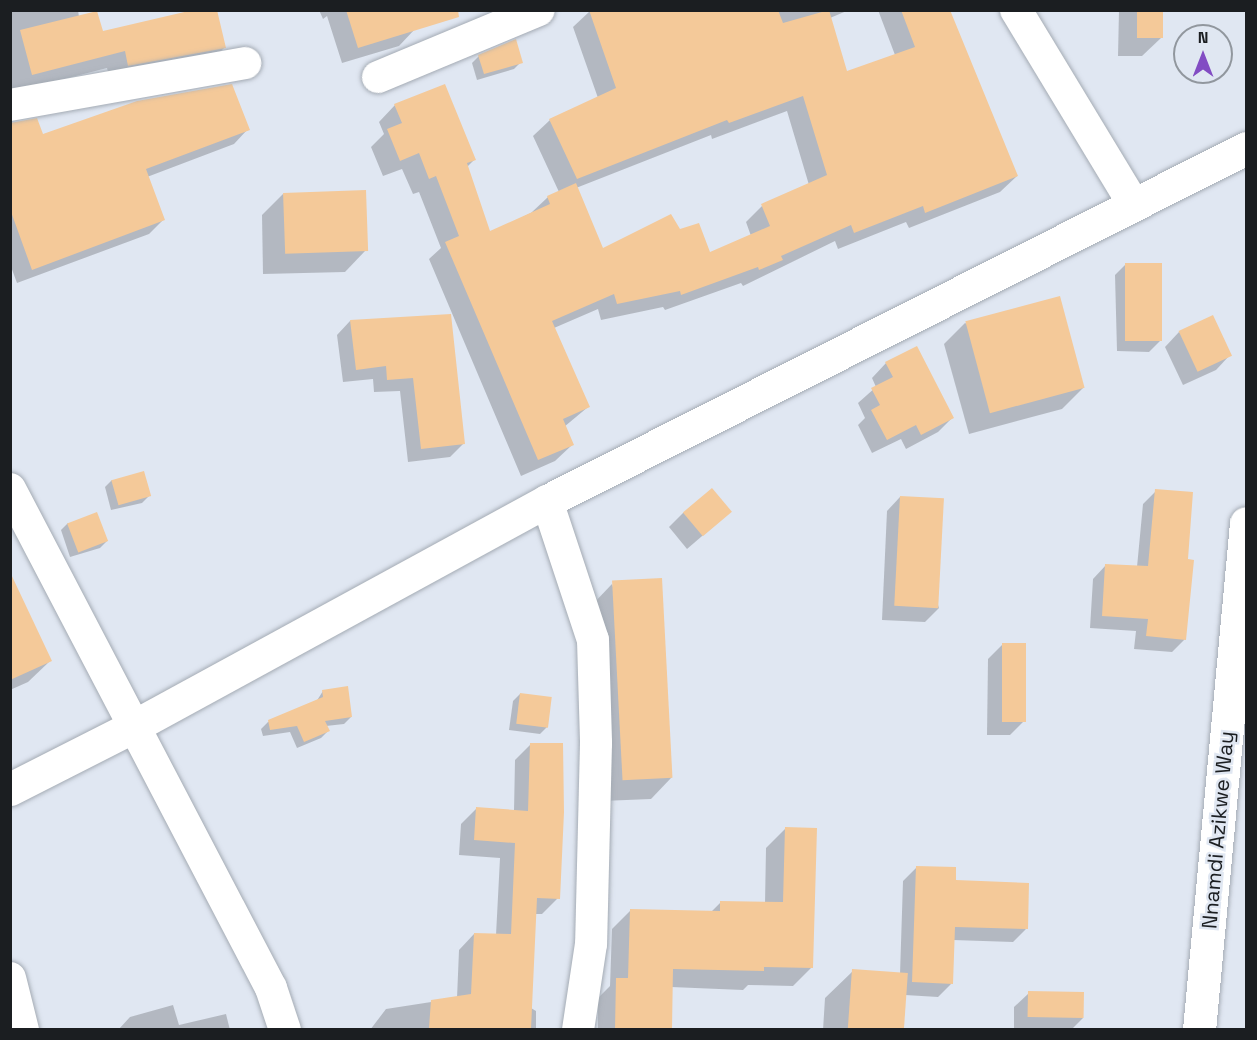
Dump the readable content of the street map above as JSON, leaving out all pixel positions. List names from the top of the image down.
{
  "streets": {
    "main road": ["Nnamdi Azikwe Way"]
  },
  "north": "top"
}
